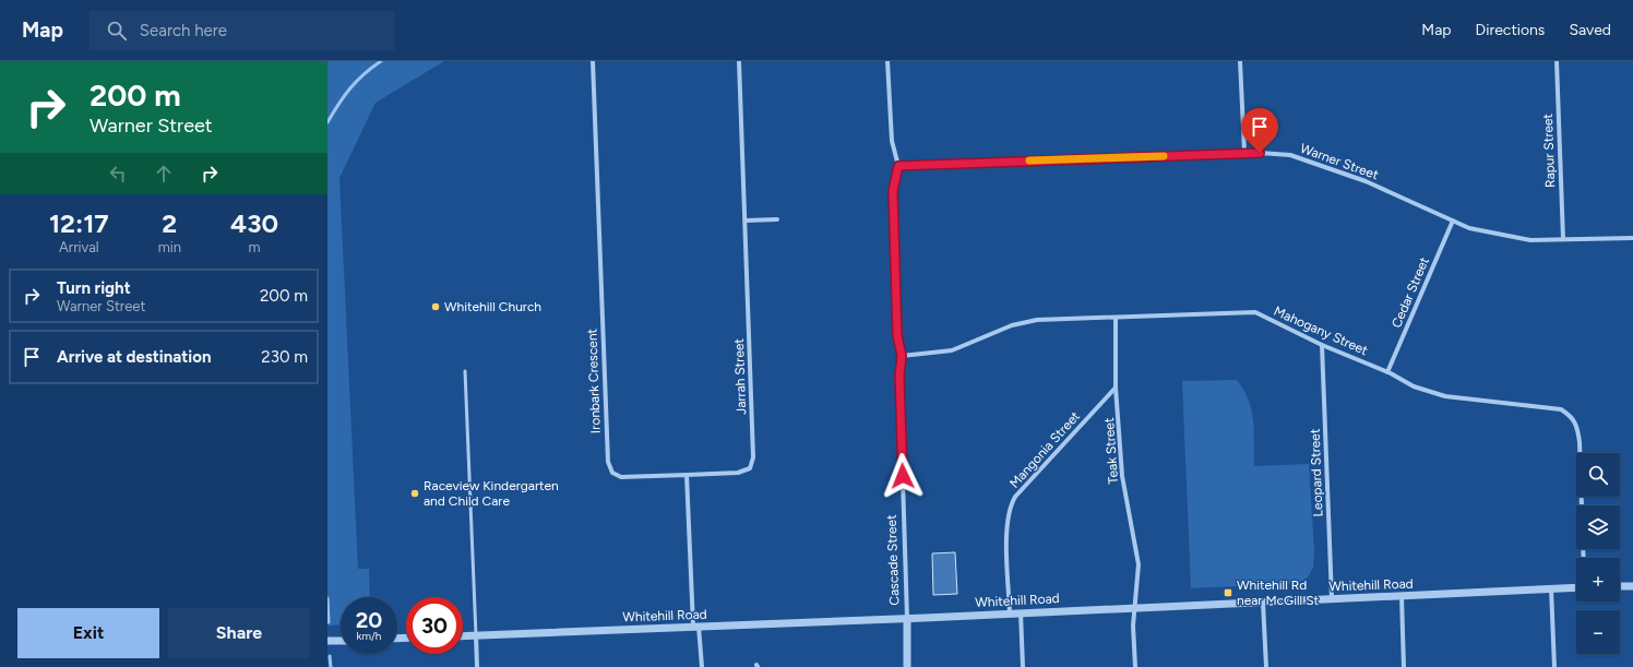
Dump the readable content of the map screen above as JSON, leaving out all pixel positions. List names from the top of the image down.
{
  "streets": {
    "street": [
      "Rapur Street",
      "Warner Street",
      "Cedar Street",
      "Mahogany Street",
      "Jarrah Street",
      "Ironbark Crescent",
      "Mangonia Street",
      "Teak Street",
      "Leopard Street",
      "Cascade Street",
      "Whitehill Road"
    ]
  },
  "crossings": [
    ["Rapur Street", "Warner Street"],
    ["Warner Street", "Cedar Street"],
    ["Warner Street", "Cascade Street"],
    ["Cedar Street", "Mahogany Street"],
    ["Mahogany Street", "Teak Street"],
    ["Mahogany Street", "Leopard Street"],
    ["Mahogany Street", "Cascade Street"],
    ["Jarrah Street", "Ironbark Crescent"],
    ["Mangonia Street", "Teak Street"],
    ["Mangonia Street", "Whitehill Road"],
    ["Teak Street", "Whitehill Road"],
    ["Leopard Street", "Whitehill Road"],
    ["Cascade Street", "Whitehill Road"]
  ],
  "places": {
    "other": ["Whitehill Church", "Raceview Kindergarten and Child Care"],
    "transit": ["Whitehill Rd near McGill St"]
  },
  "page": {
    "header": "Map",
    "search": "Search here",
    "nav": ["Map", "Directions", "Saved"],
    "turn": ["200 m", "Warner Street"],
    "eta": [
      "12:17",
      "Arrival",
      "2",
      "min",
      "430",
      "m"
    ],
    "list": [
      {
        "name": "Turn right",
        "note": "Warner Street",
        "value": "200 m"
      },
      {
        "name": "Arrive at destination",
        "value": "230 m"
      }
    ],
    "map_buttons": ["+", "−"],
    "speed": "20 km/h",
    "limit": "30",
    "buttons": ["Exit", "Share"]
  }
}
